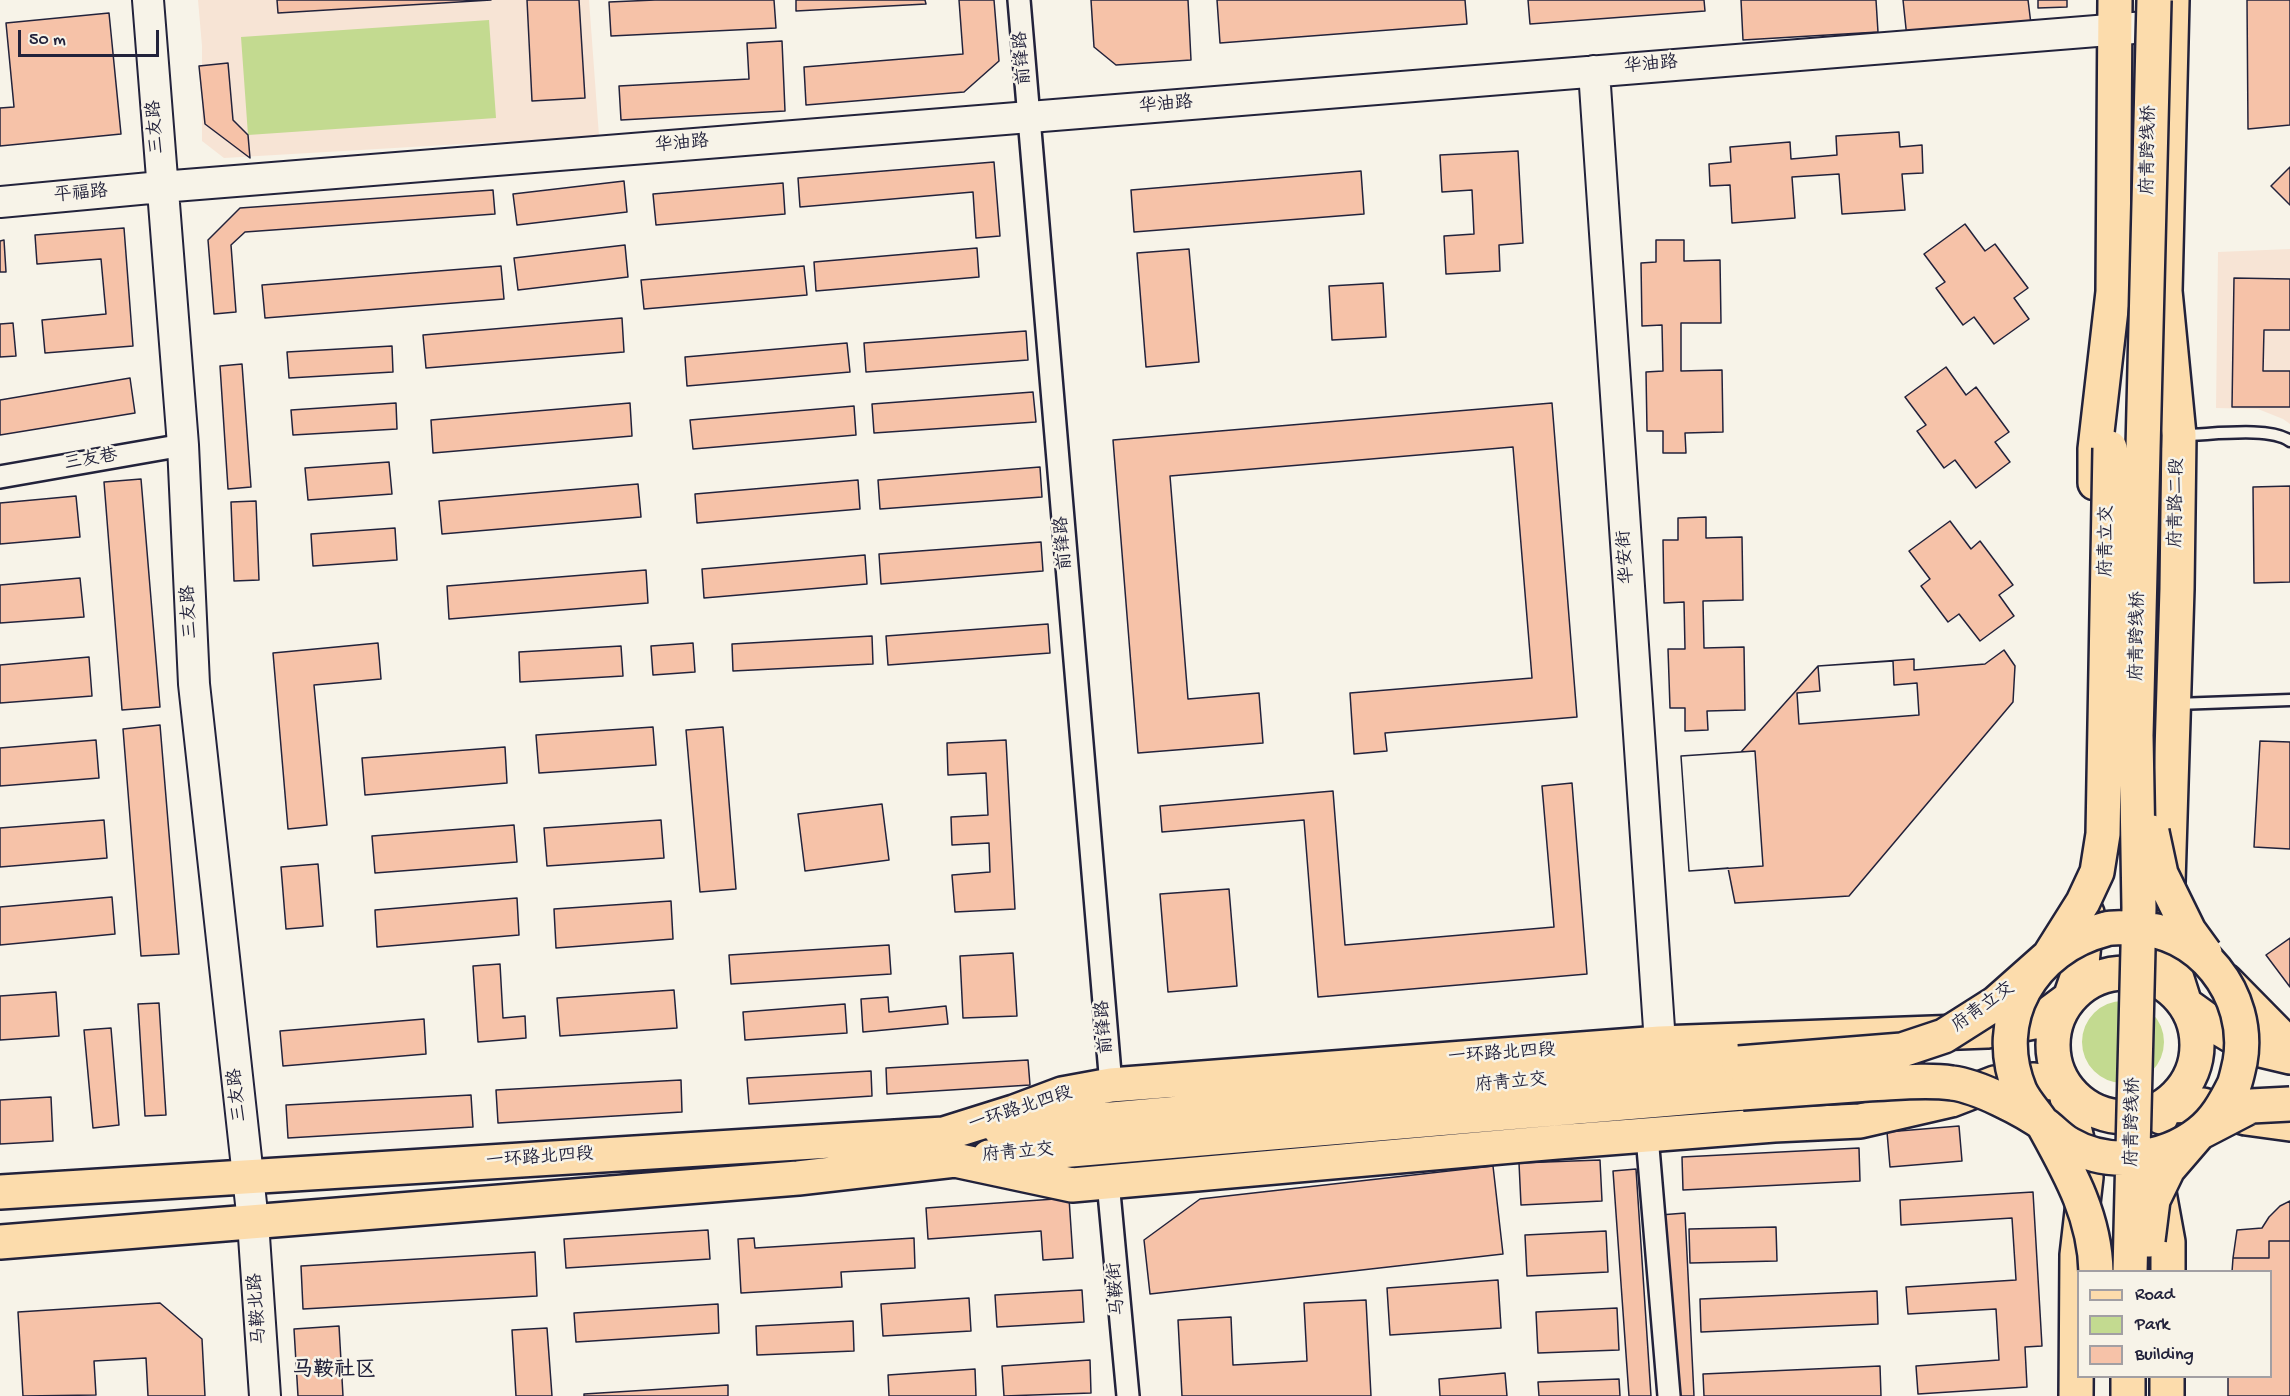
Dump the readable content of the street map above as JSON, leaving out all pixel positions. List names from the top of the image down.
{
  "streets": {
    "main road": [
      "府青跨线桥",
      "府青路二段",
      "府青立交",
      "一环路北四段"
    ],
    "street": [
      "前锋路",
      "华油路",
      "三友路",
      "平福路",
      "三友巷",
      "华安街",
      "马鞍街",
      "马鞍北路"
    ]
  },
  "crossings": [
    ["前锋路", "华油路"],
    ["前锋路", "一环路北四段"],
    ["华油路", "三友路"],
    ["华油路", "府青跨线桥"],
    ["华油路", "平福路"],
    ["华油路", "华安街"],
    ["三友路", "平福路"],
    ["三友路", "三友巷"],
    ["三友路", "一环路北四段"],
    ["三友路", "马鞍北路"],
    ["府青路二段", "一环路北四段"],
    ["府青立交", "一环路北四段"],
    ["华安街", "一环路北四段"],
    ["一环路北四段", "马鞍街"],
    ["一环路北四段", "马鞍北路"]
  ],
  "districts": ["马鞍社区"],
  "legend": ["Road", "Park", "Building"],
  "scale_bar": "50 m"
}
